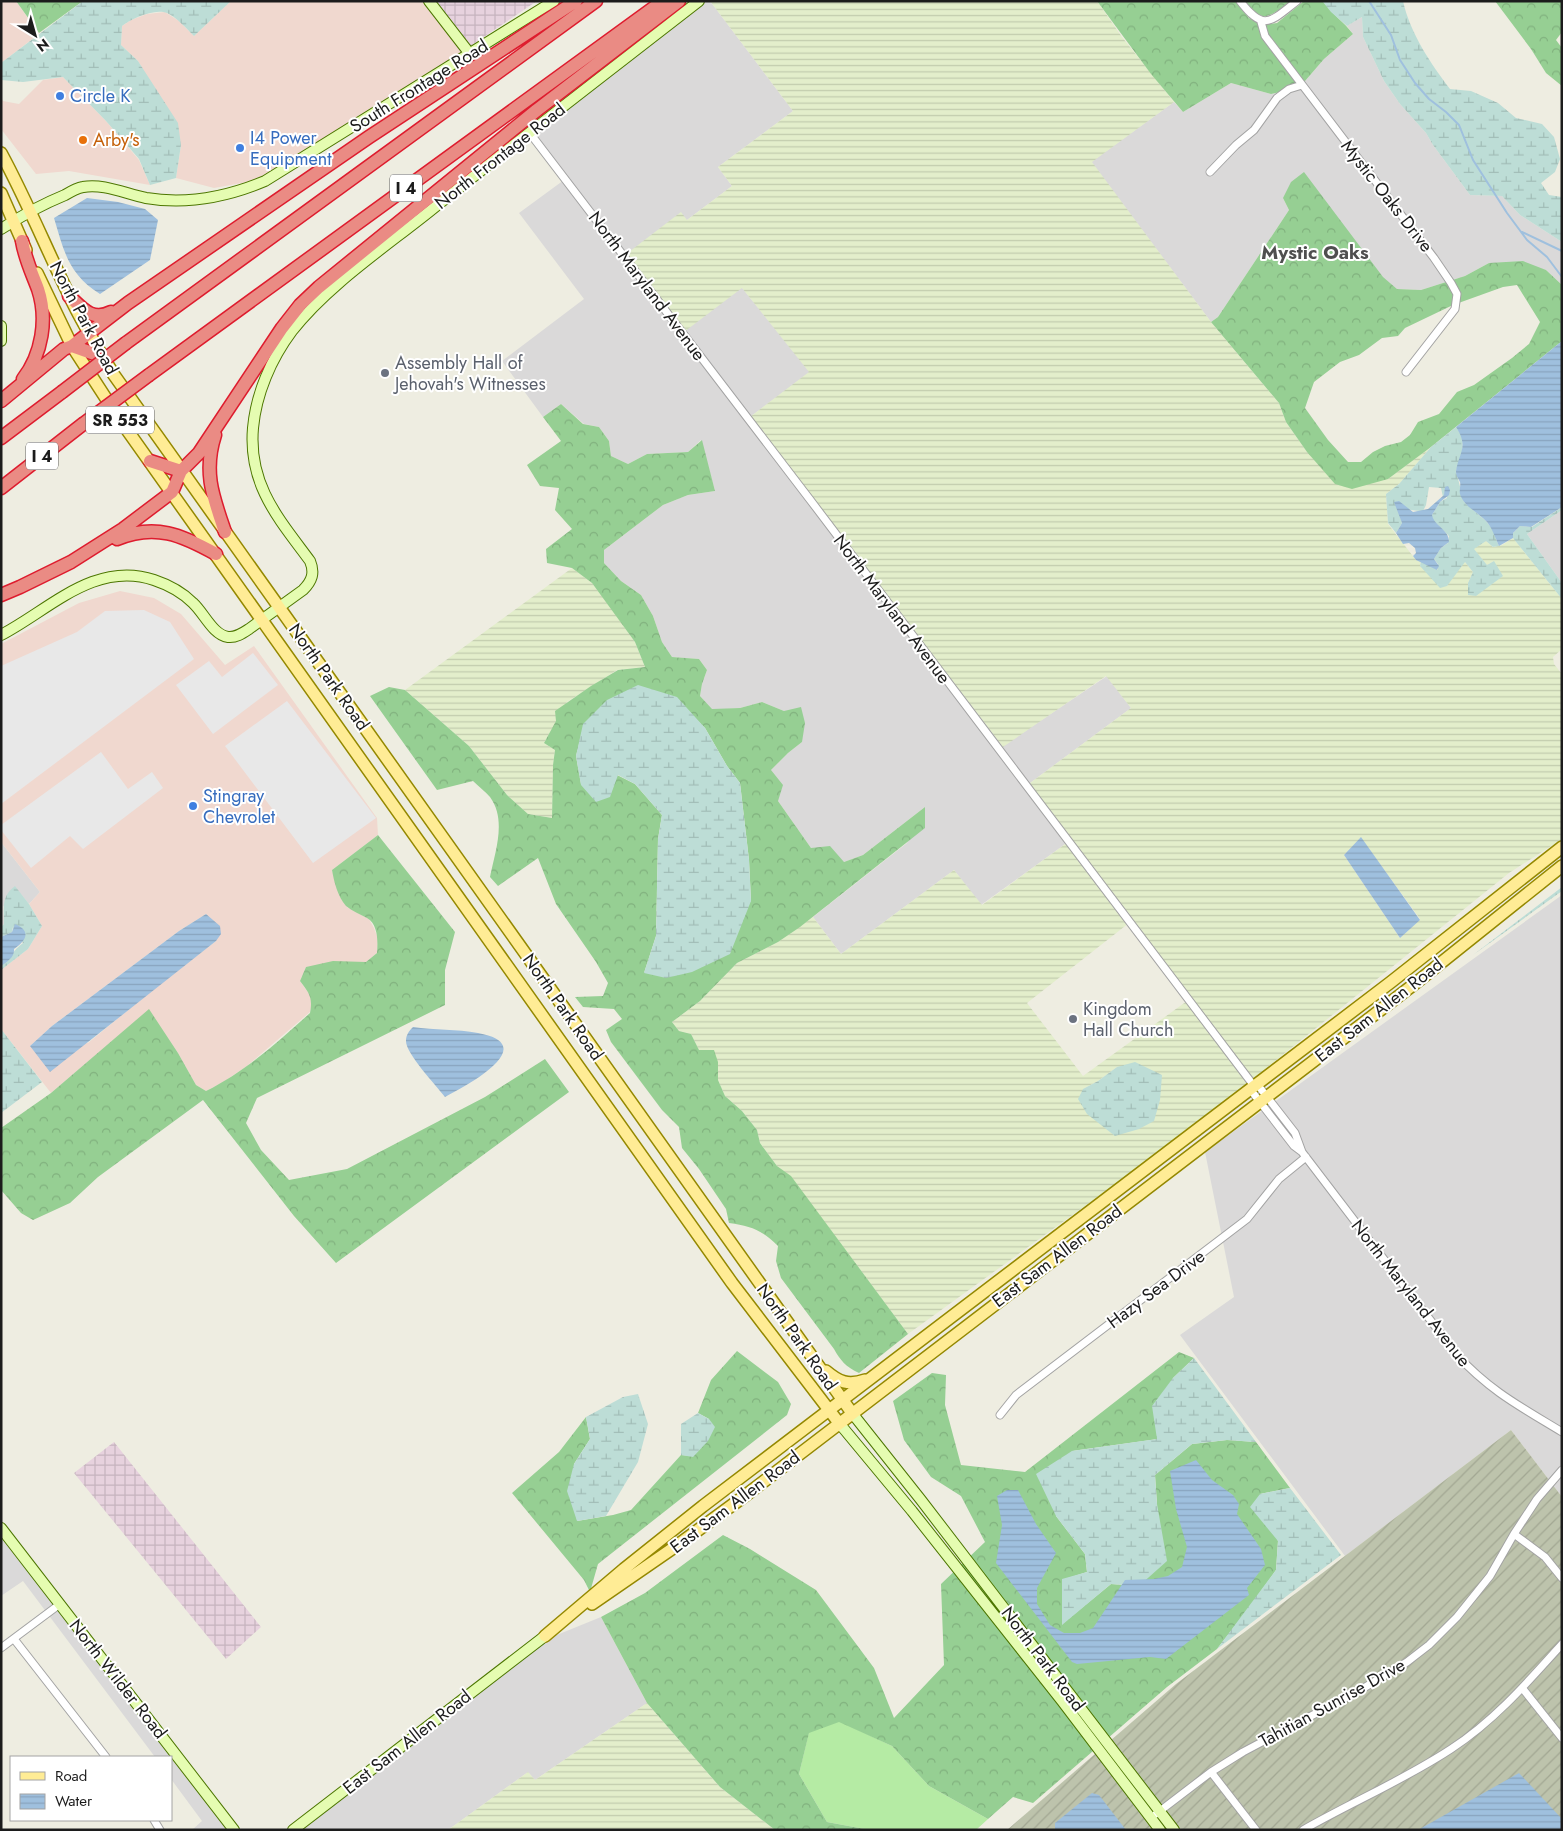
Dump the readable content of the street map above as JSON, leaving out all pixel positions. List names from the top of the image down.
{
  "streets": {
    "highway": ["I 4"],
    "main road": ["North Park Road", "SR 553", "East Sam Allen Road"],
    "street": [
      "South Frontage Road",
      "North Frontage Road",
      "Mystic Oaks Drive",
      "North Maryland Avenue",
      "Hazy Sea Drive",
      "North Wilder Road",
      "Tahitian Sunrise Drive"
    ]
  },
  "crossings": [
    ["South Frontage Road", "North Park Road"],
    ["North Frontage Road", "North Maryland Avenue"],
    ["North Frontage Road", "North Park Road"],
    ["North Maryland Avenue", "East Sam Allen Road"],
    ["North Maryland Avenue", "Hazy Sea Drive"],
    ["North Park Road", "East Sam Allen Road"],
    ["North Park Road", "Tahitian Sunrise Drive"]
  ],
  "districts": ["Mystic Oaks"],
  "places": [
    "Circle K",
    "Arby's",
    "I4 Power Equipment",
    "Assembly Hall of Jehovah's Witnesses",
    "Stingray Chevrolet",
    "Kingdom Hall Church"
  ],
  "legend": ["Road", "Water"],
  "north": "bottom right"
}
